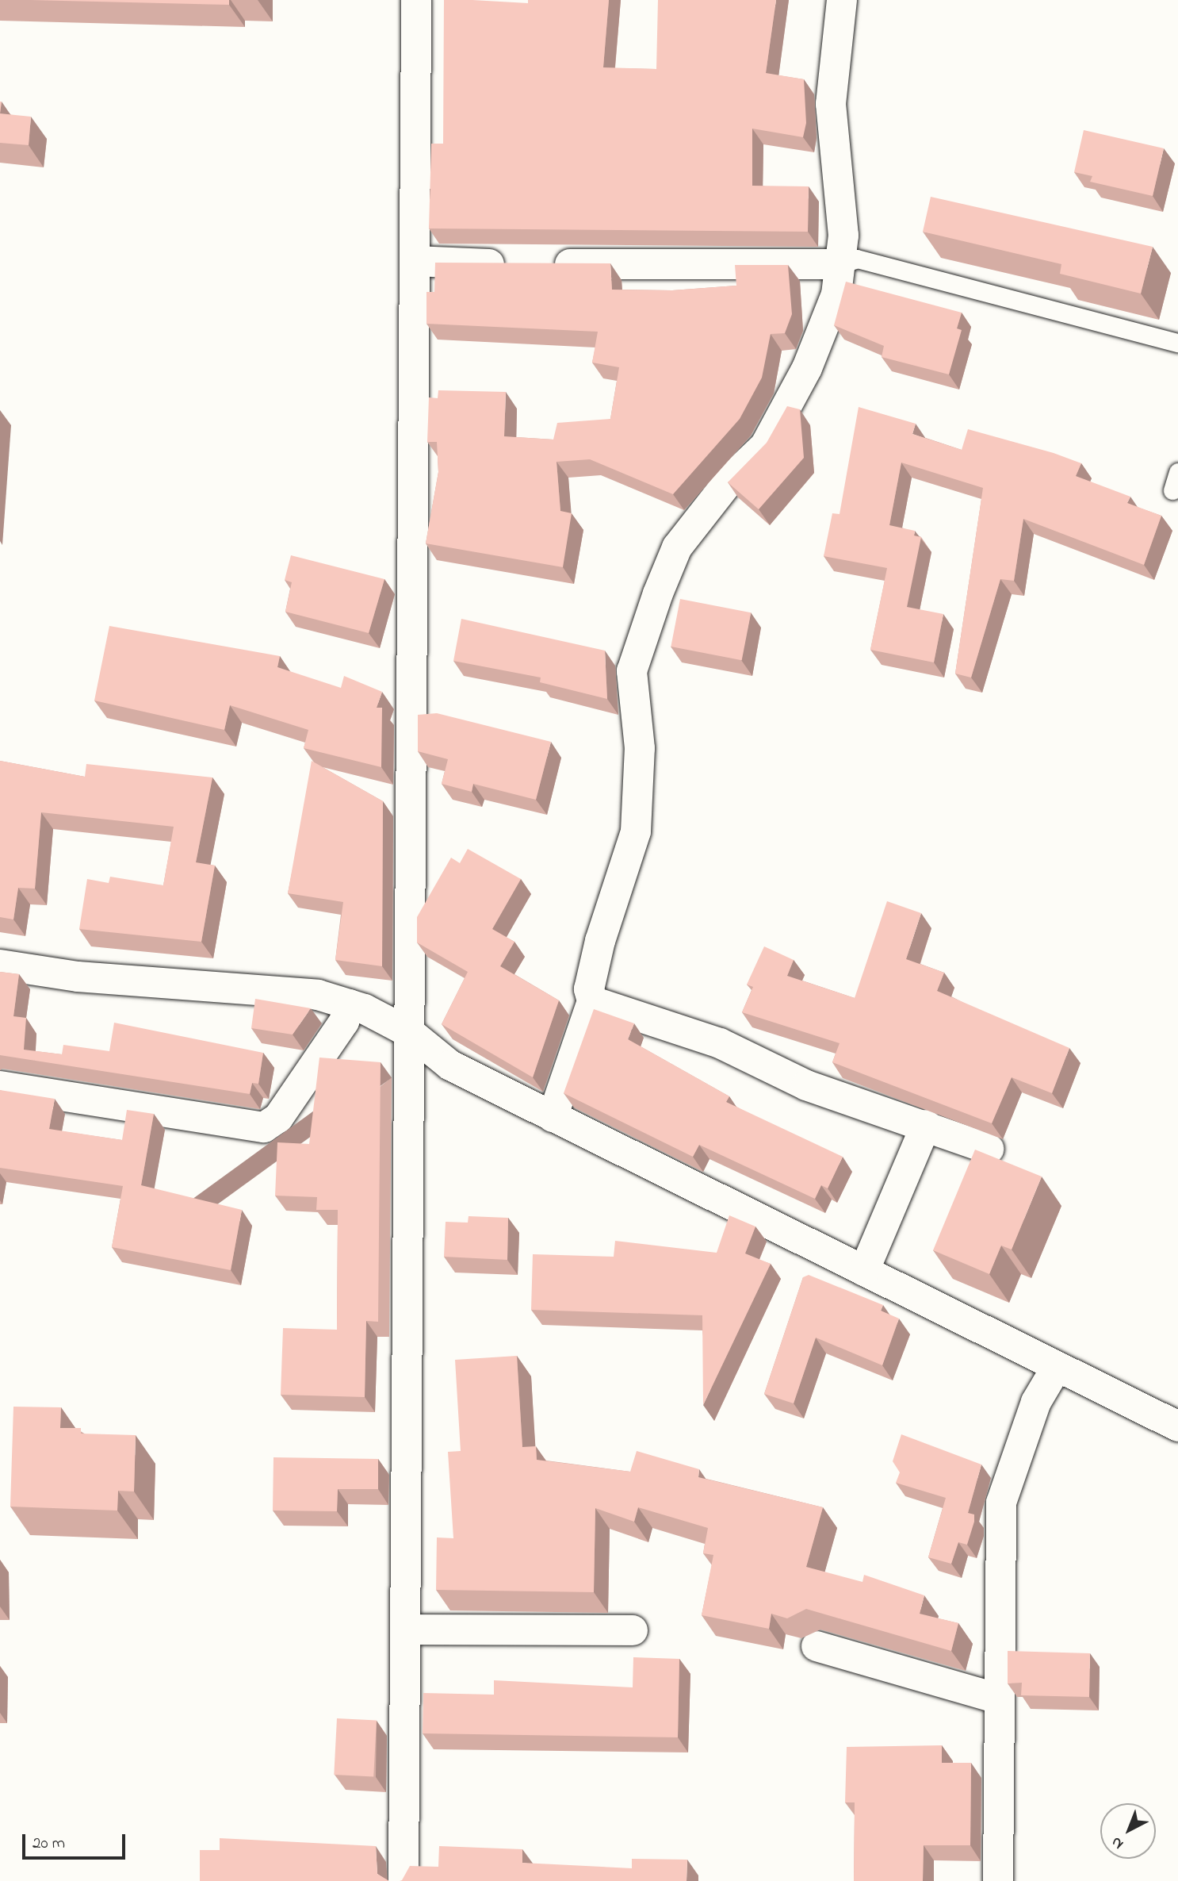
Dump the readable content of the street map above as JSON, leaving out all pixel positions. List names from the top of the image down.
{
  "scale_bar": "20 m",
  "north": "bottom left"
}
